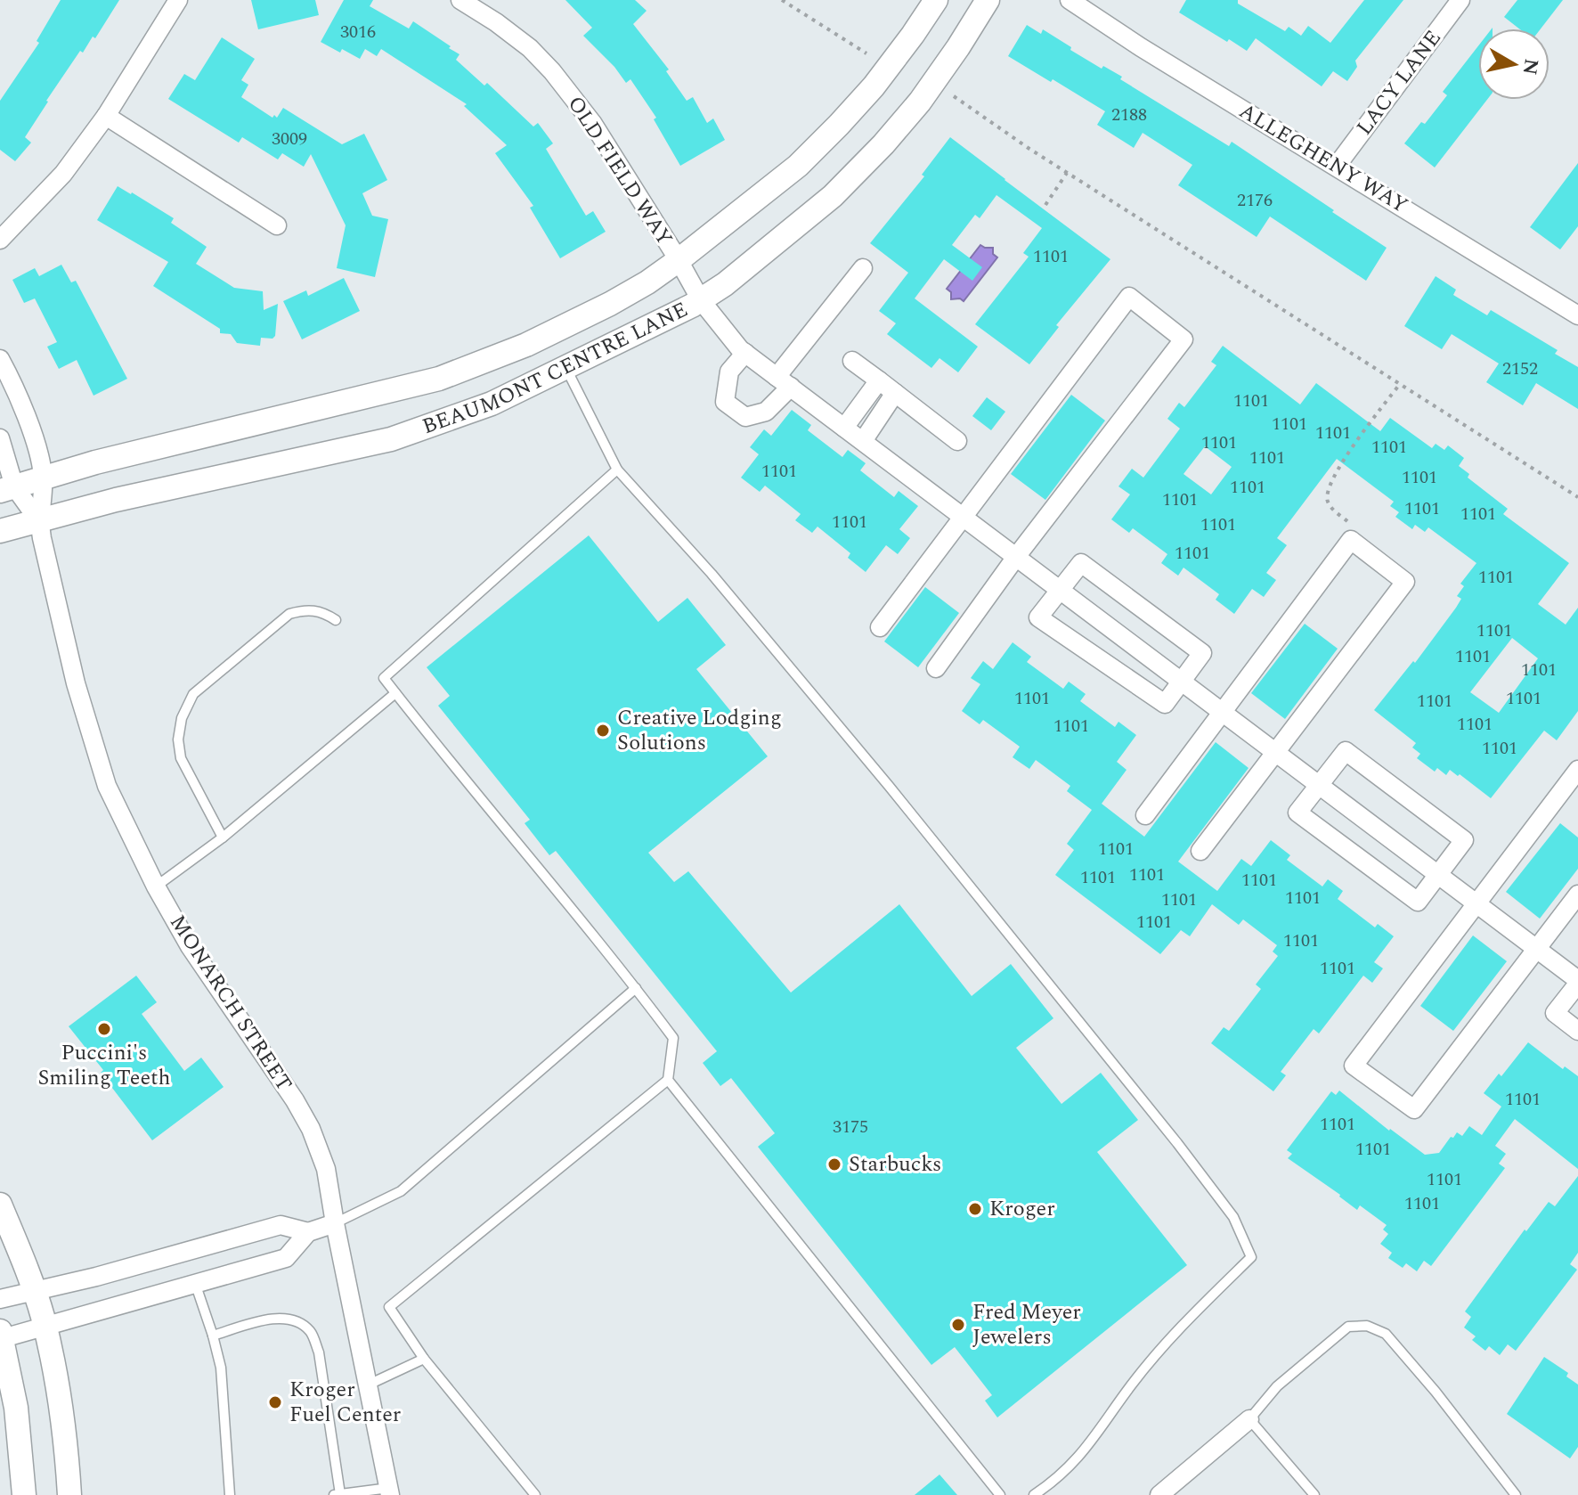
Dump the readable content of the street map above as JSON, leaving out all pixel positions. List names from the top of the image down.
{
  "streets": {
    "street": [
      "LACY LANE",
      "ALLEGHENY WAY",
      "OLD FIELD WAY",
      "BEAUMONT CENTRE LANE",
      "MONARCH STREET"
    ]
  },
  "crossings": [
    ["LACY LANE", "ALLEGHENY WAY"],
    ["OLD FIELD WAY", "BEAUMONT CENTRE LANE"],
    ["BEAUMONT CENTRE LANE", "MONARCH STREET"]
  ],
  "places": [
    "Creative Lodging Solutions",
    "Puccini's Smiling Teeth",
    "Starbucks",
    "Kroger",
    "Fred Meyer Jewelers",
    "Kroger Fuel Center"
  ],
  "house_numbers": [
    "3016",
    "2188",
    "3009",
    "2176",
    "1101",
    "2152",
    "1101",
    "1101",
    "1101",
    "1101",
    "1101",
    "1101",
    "1101",
    "1101",
    "1101",
    "1101",
    "1101",
    "1101",
    "1101",
    "1101",
    "1101",
    "1101",
    "1101",
    "1101",
    "1101",
    "1101",
    "1101",
    "1101",
    "1101",
    "1101",
    "1101",
    "1101",
    "1101",
    "1101",
    "1101",
    "1101",
    "1101",
    "1101",
    "1101",
    "1101",
    "1101",
    "1101",
    "3175",
    "1101",
    "1101",
    "1101"
  ],
  "north": "right"
}
